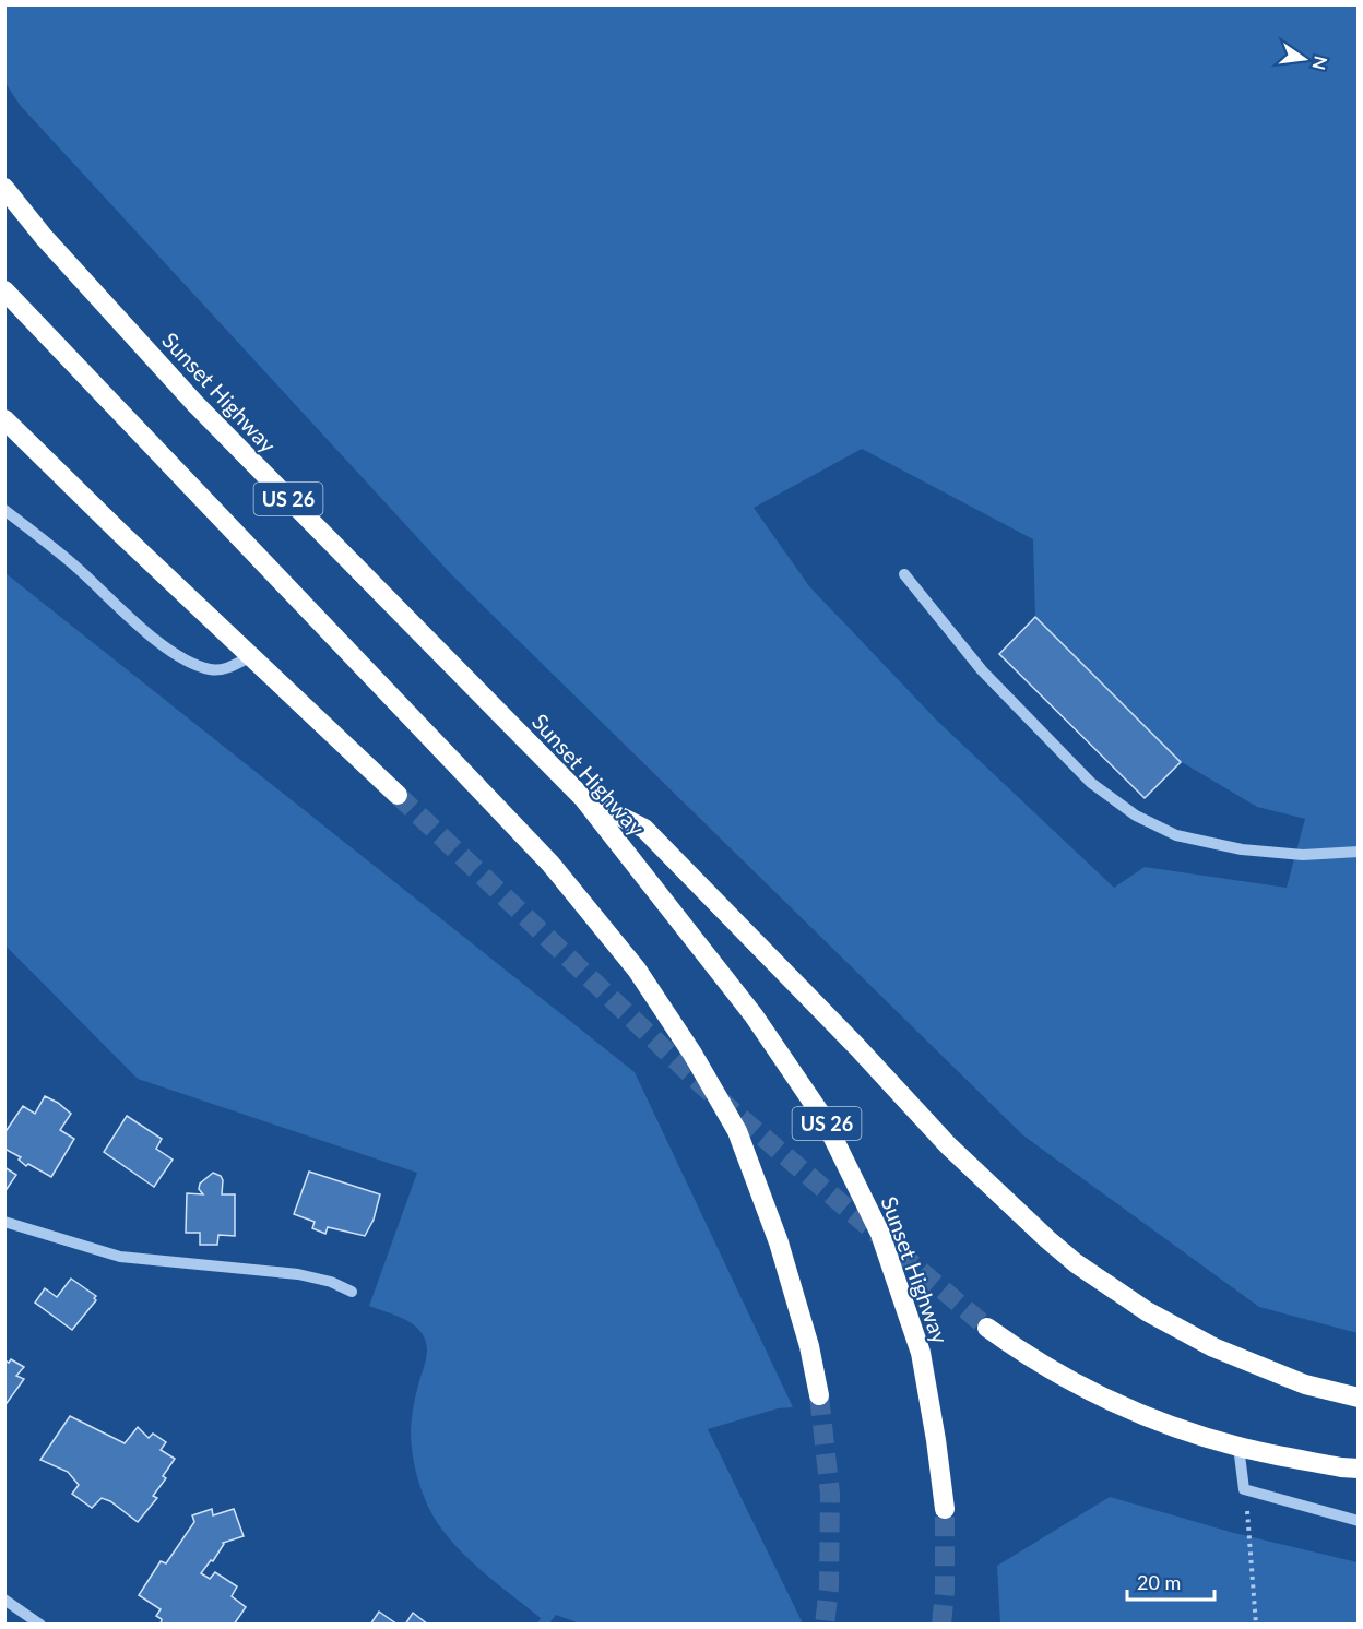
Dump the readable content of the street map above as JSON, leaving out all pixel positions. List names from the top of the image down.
{
  "streets": {
    "highway": ["Sunset Highway", "US 26"]
  },
  "scale_bar": "20 m",
  "north": "right"
}
